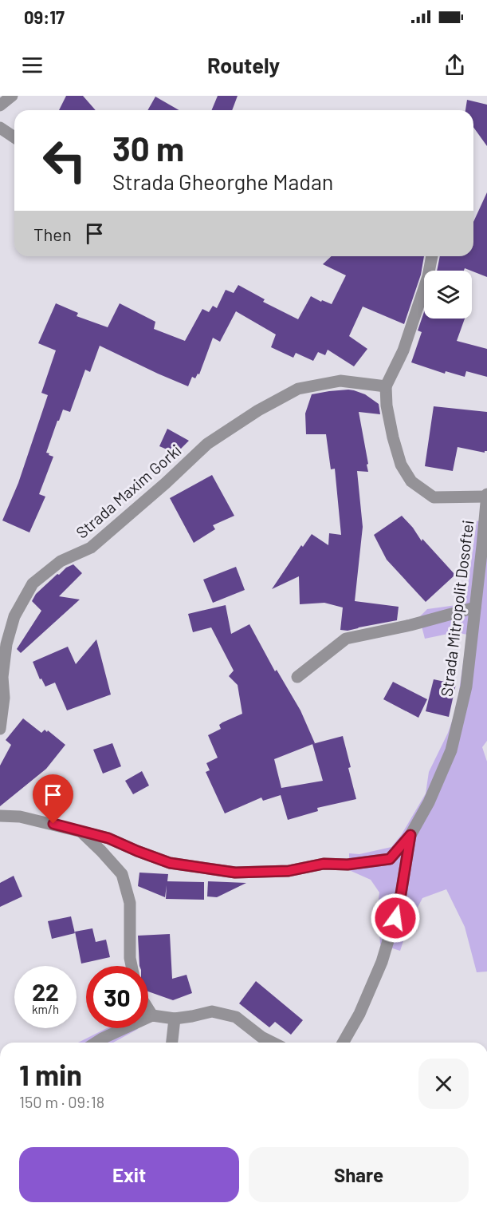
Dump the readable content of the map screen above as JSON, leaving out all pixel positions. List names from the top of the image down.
{
  "streets": {
    "street": ["Strada Maxim Gorki", "Strada Mitropolit Dosoftei"]
  },
  "page": {
    "status": "09:17",
    "header": "Routely",
    "turn": ["30 m", "Strada Gheorghe Madan"],
    "then": "Then",
    "speed": "22 km/h",
    "limit": "30",
    "heading": ["1 min", "150 m · 09:18"],
    "buttons": ["Exit", "Share"]
  }
}
